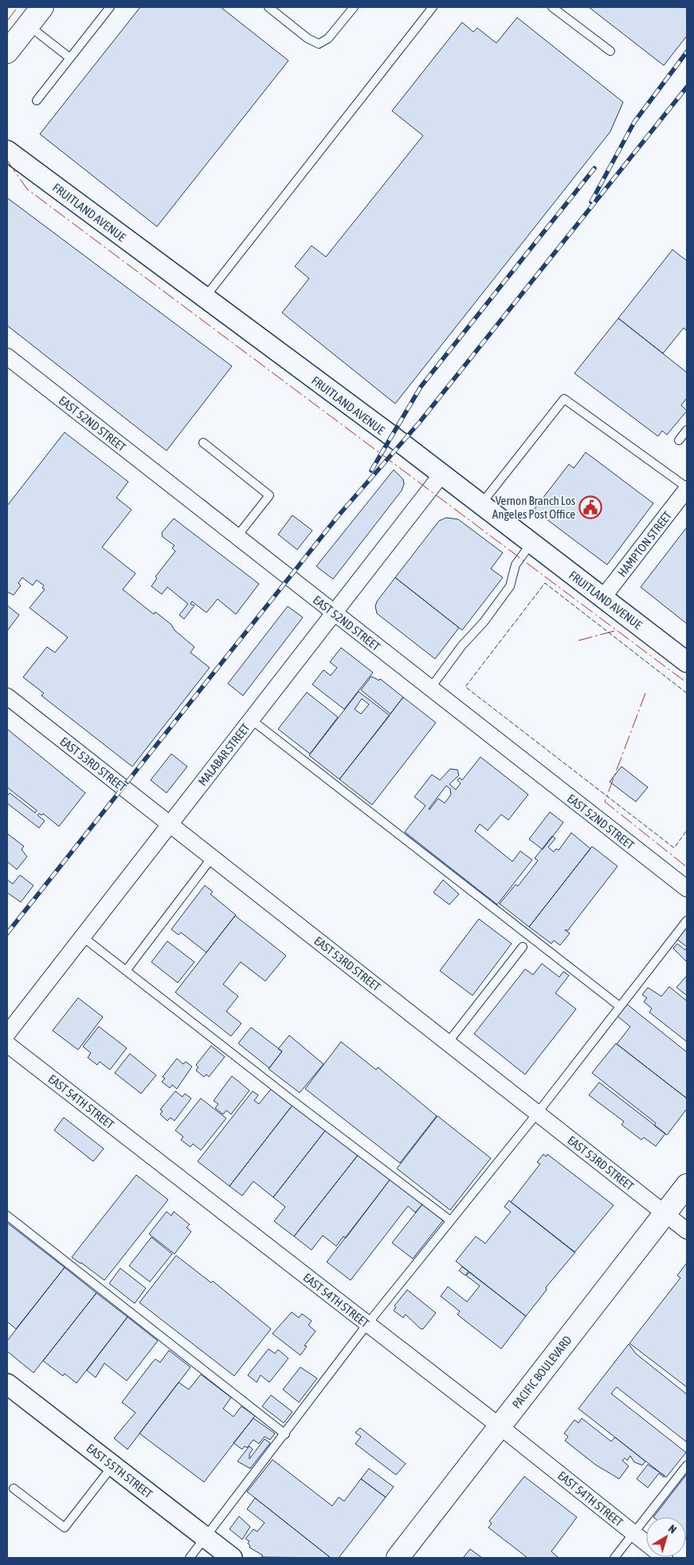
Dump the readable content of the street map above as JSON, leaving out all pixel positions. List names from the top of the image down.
{
  "streets": {
    "main road": ["PACIFIC BOULEVARD"],
    "street": [
      "FRUITLAND AVENUE",
      "EAST 52ND STREET",
      "HAMPTON STREET",
      "MALABAR STREET",
      "EAST 53RD STREET",
      "EAST 54TH STREET",
      "EAST 55TH STREET"
    ]
  },
  "crossings": [
    ["FRUITLAND AVENUE", "HAMPTON STREET"],
    ["FRUITLAND AVENUE", "MALABAR STREET"],
    ["EAST 52ND STREET", "MALABAR STREET"],
    ["MALABAR STREET", "EAST 53RD STREET"],
    ["EAST 53RD STREET", "PACIFIC BOULEVARD"],
    ["EAST 54TH STREET", "PACIFIC BOULEVARD"]
  ],
  "places": {
    "public building": ["Vernon Branch Los Angeles Post Office"]
  },
  "north": "top right"
}
